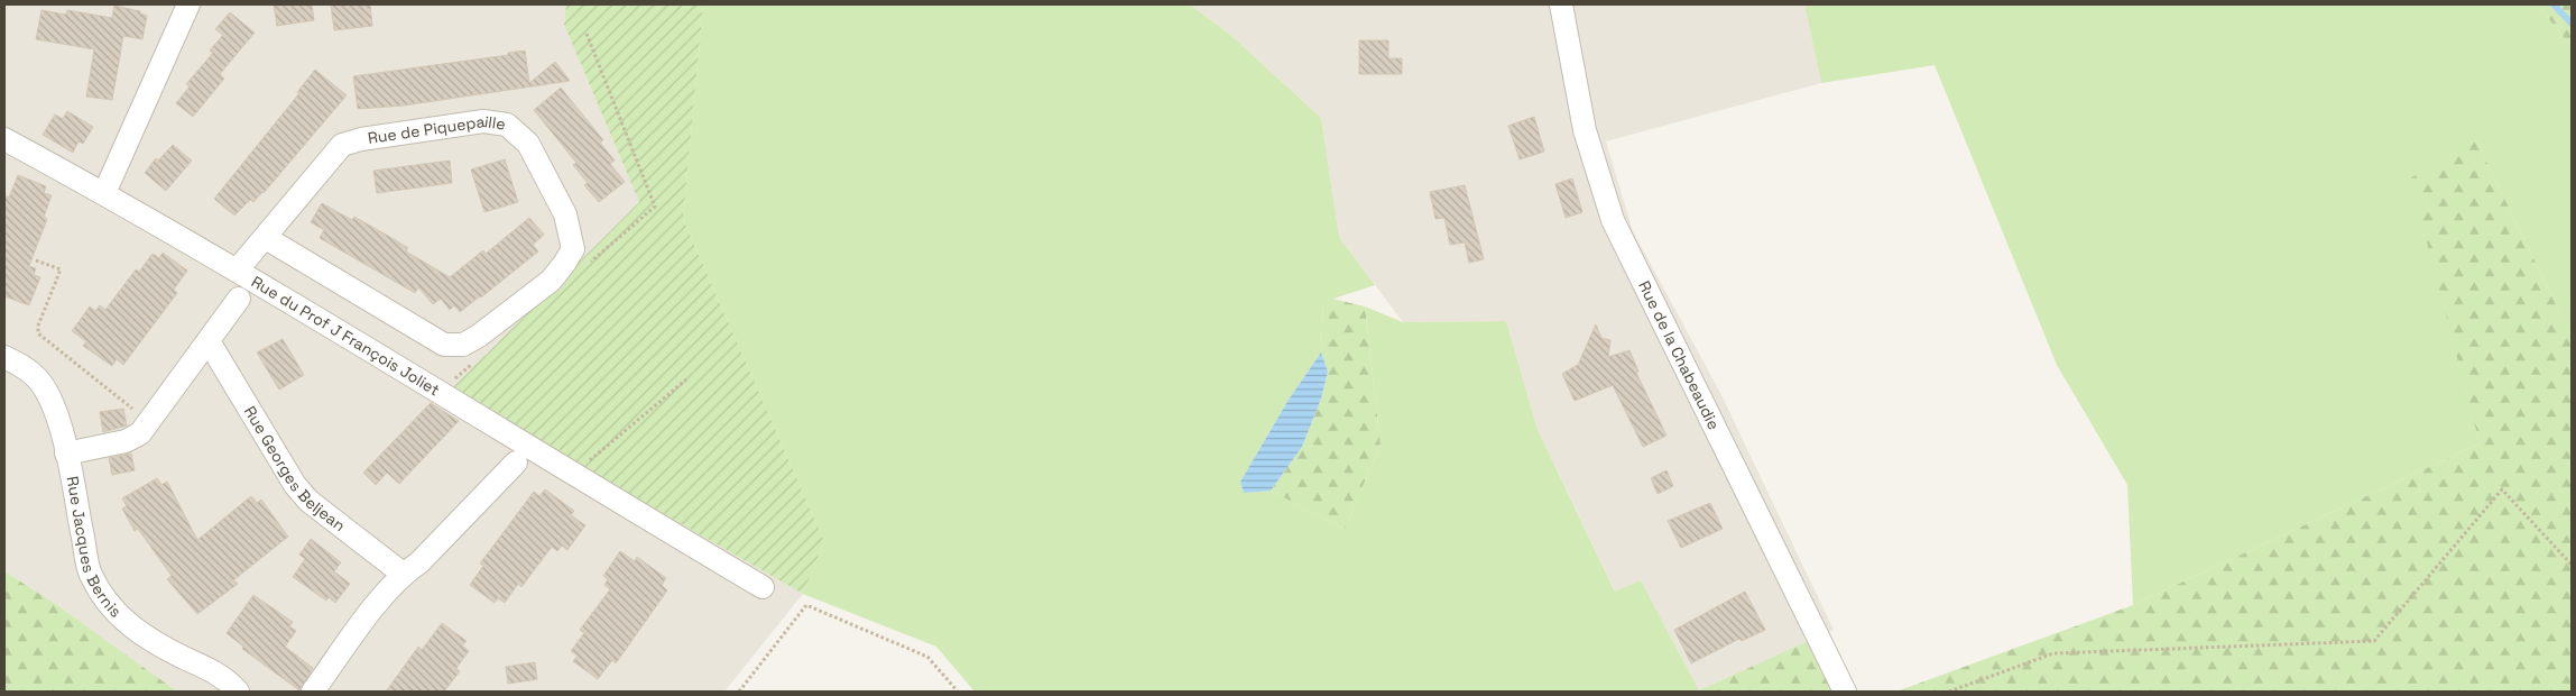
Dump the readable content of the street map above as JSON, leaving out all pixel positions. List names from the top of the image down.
{
  "streets": {
    "street": [
      "Rue de Piquepaille",
      "Rue du Prof J François Joliet",
      "Rue de la Chabeaudie",
      "Rue Georges Beljean",
      "Rue Jacques Bernis"
    ]
  },
  "crossings": [
    ["Rue de Piquepaille", "Rue du Prof J François Joliet"]
  ]
}
